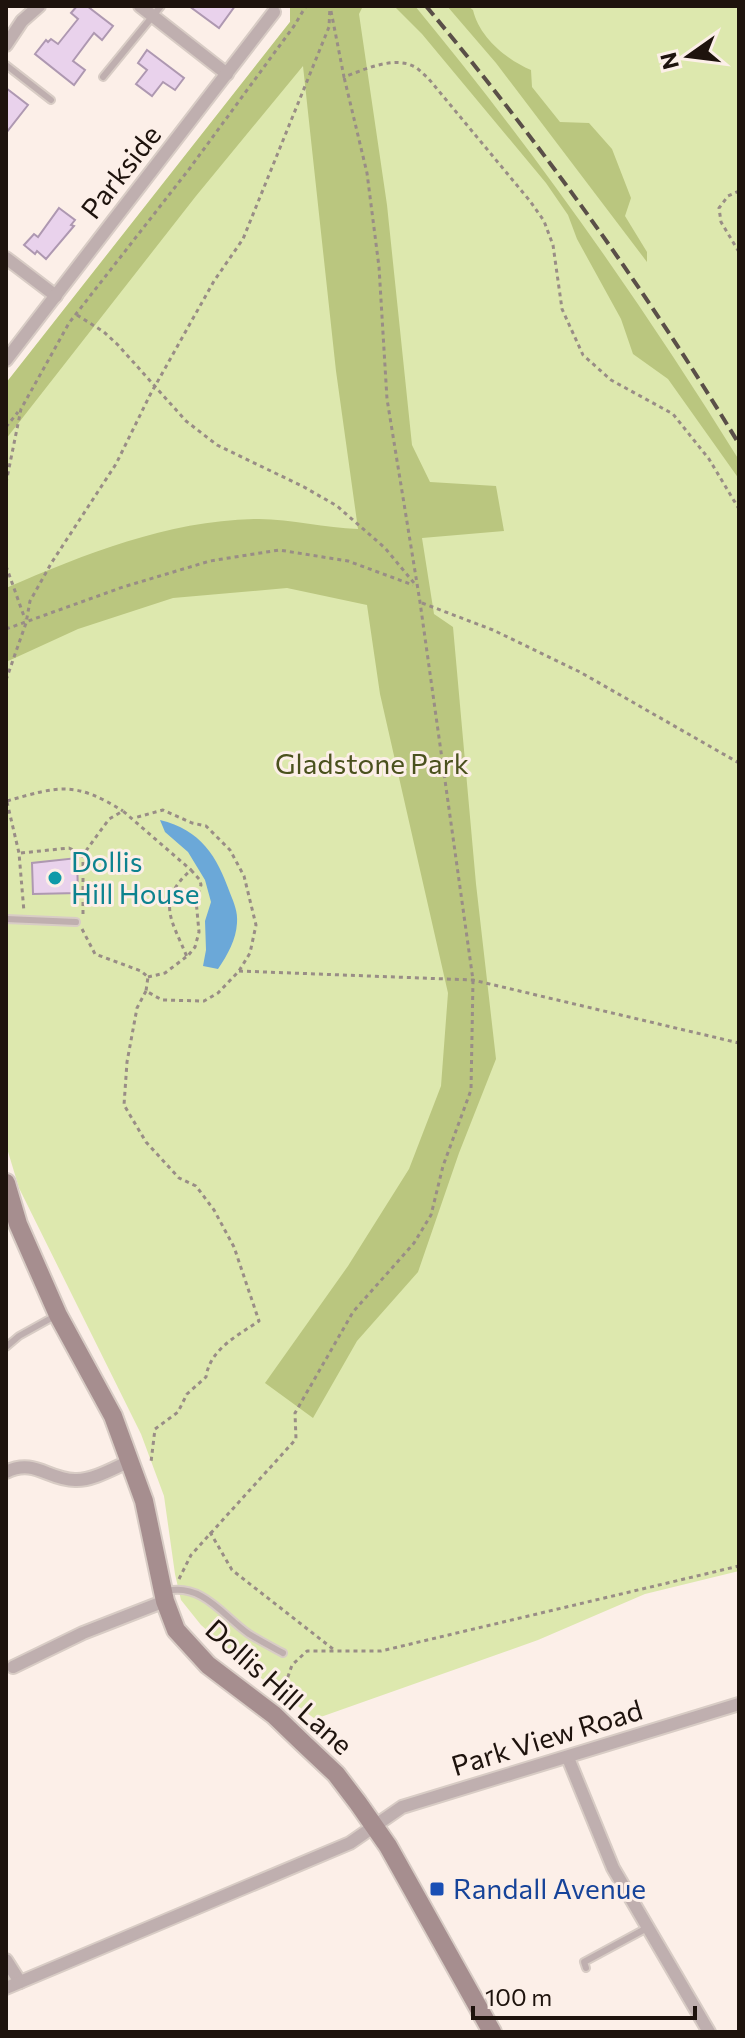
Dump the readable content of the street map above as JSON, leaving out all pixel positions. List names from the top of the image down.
{
  "streets": {
    "street": ["Parkside", "Dollis Hill Lane", "Park View Road"]
  },
  "crossings": [
    ["Dollis Hill Lane", "Park View Road"]
  ],
  "parks": ["Gladstone Park"],
  "places": {
    "other": ["Dollis Hill House"],
    "transit": ["Randall Avenue"]
  },
  "scale_bar": "100 m",
  "north": "left"
}
